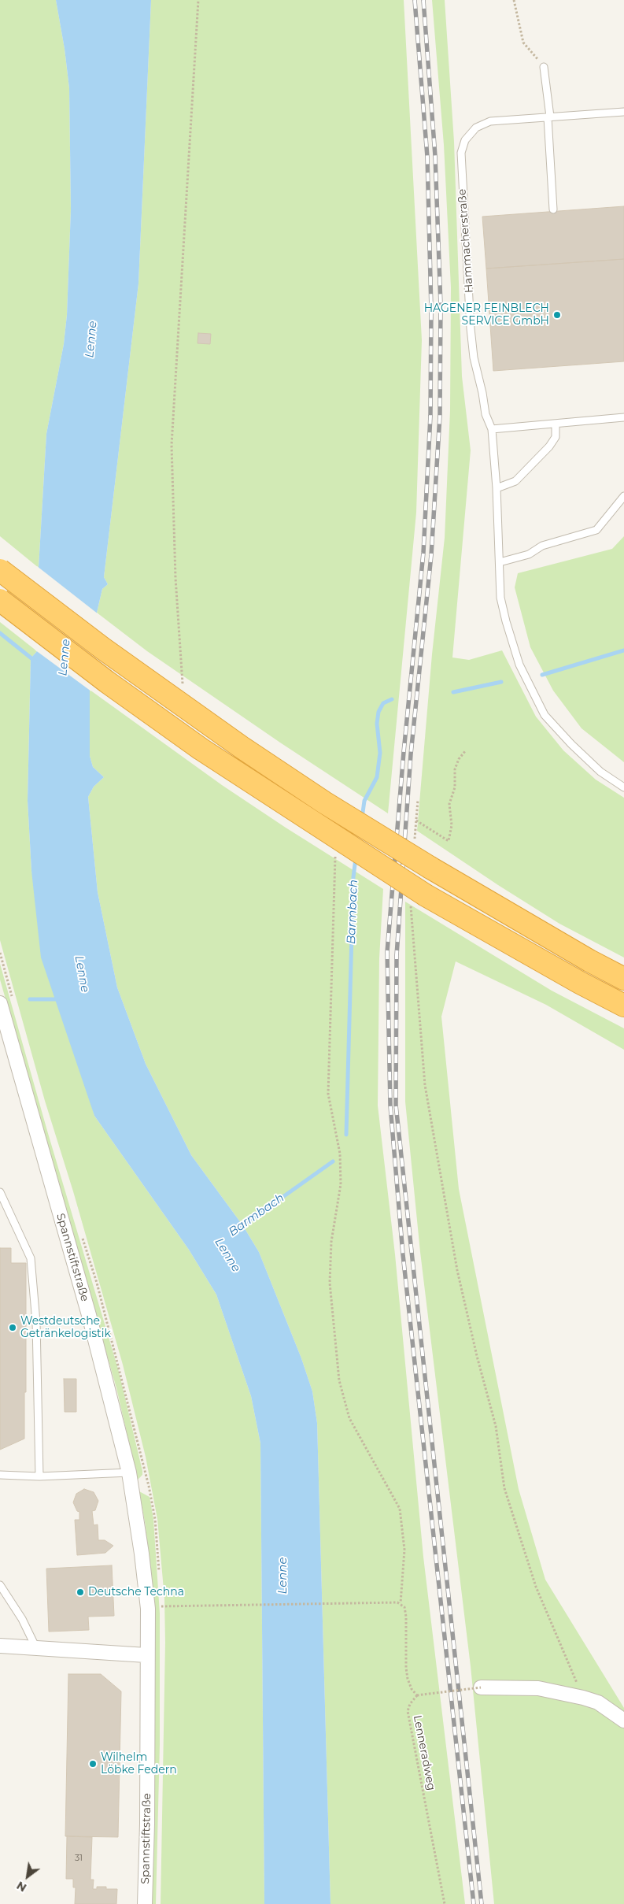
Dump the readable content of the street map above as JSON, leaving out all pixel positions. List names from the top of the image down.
{
  "streets": {
    "street": ["Spannstiftstraße"],
    "lane": ["Hammacherstraße"],
    "path": ["Lenneradweg"]
  },
  "water": ["Lenne", "Barmbach"],
  "places": [
    "HAGENER FEINBLECH SERVICE GmbH",
    "Westdeutsche Getränkelogistik",
    "Deutsche Techna",
    "Wilhelm Löbke Federn"
  ],
  "house_numbers": ["31"],
  "north": "bottom left"
}
